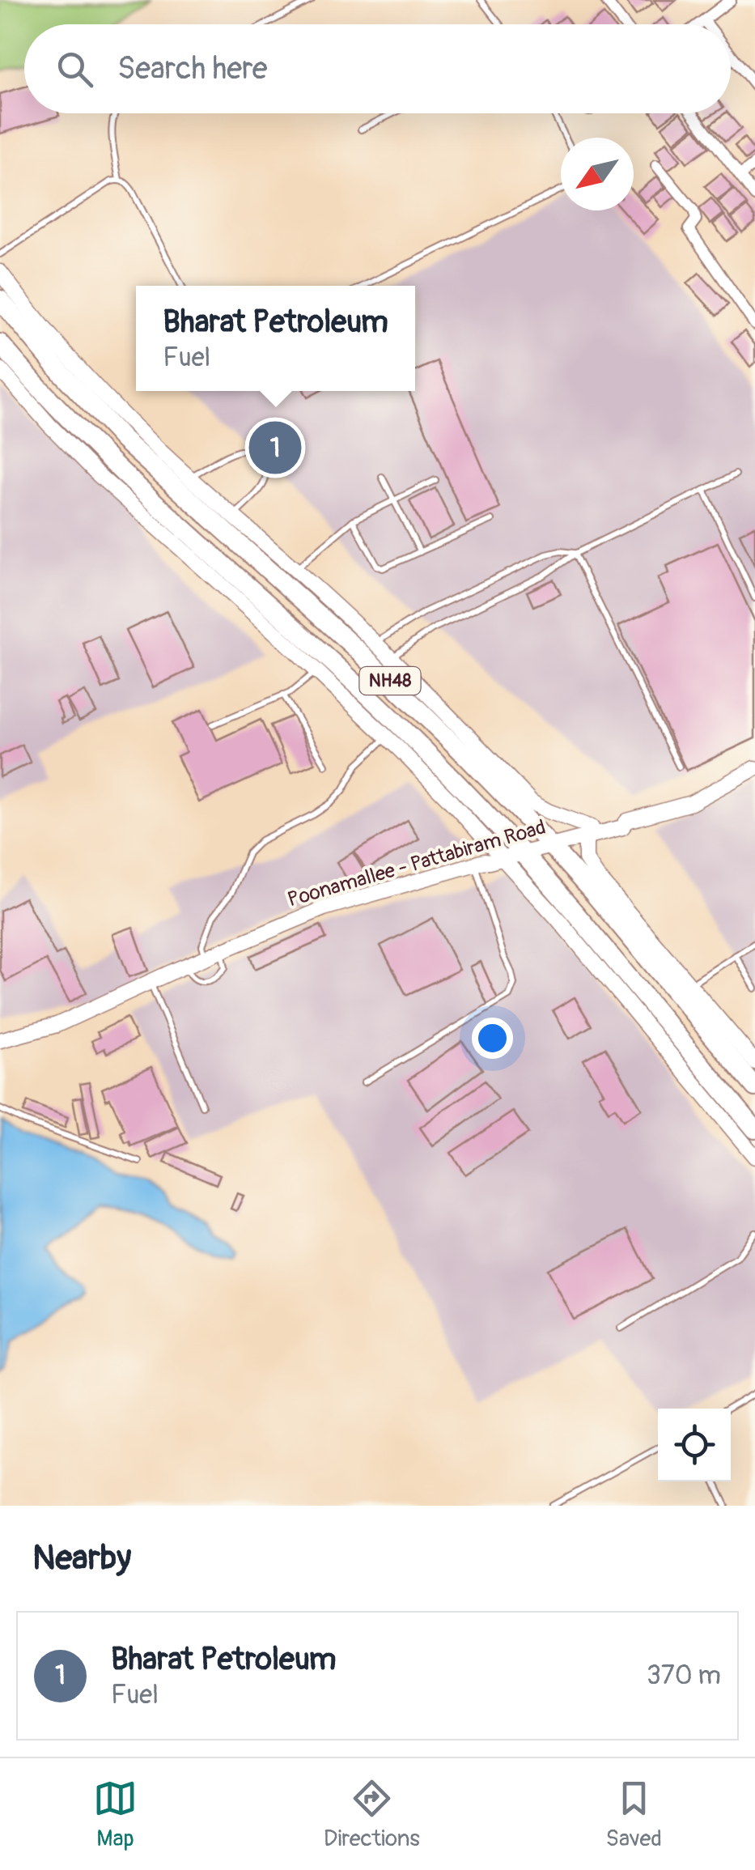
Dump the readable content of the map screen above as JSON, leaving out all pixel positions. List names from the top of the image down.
{
  "streets": {
    "highway": ["NH48"],
    "street": ["Poonamallee - Pattabiram Road"]
  },
  "crossings": [
    ["NH48", "Poonamallee - Pattabiram Road"]
  ],
  "north": "bottom left",
  "page": {
    "search": "Search here",
    "popup": ["Bharat Petroleum", "Fuel"],
    "pins": "1",
    "heading": "Nearby",
    "list": [
      {
        "mark": "1",
        "name": "Bharat Petroleum",
        "note": "Fuel",
        "value": "370 m"
      }
    ],
    "nav": ["Map", "Directions", "Saved"]
  }
}
